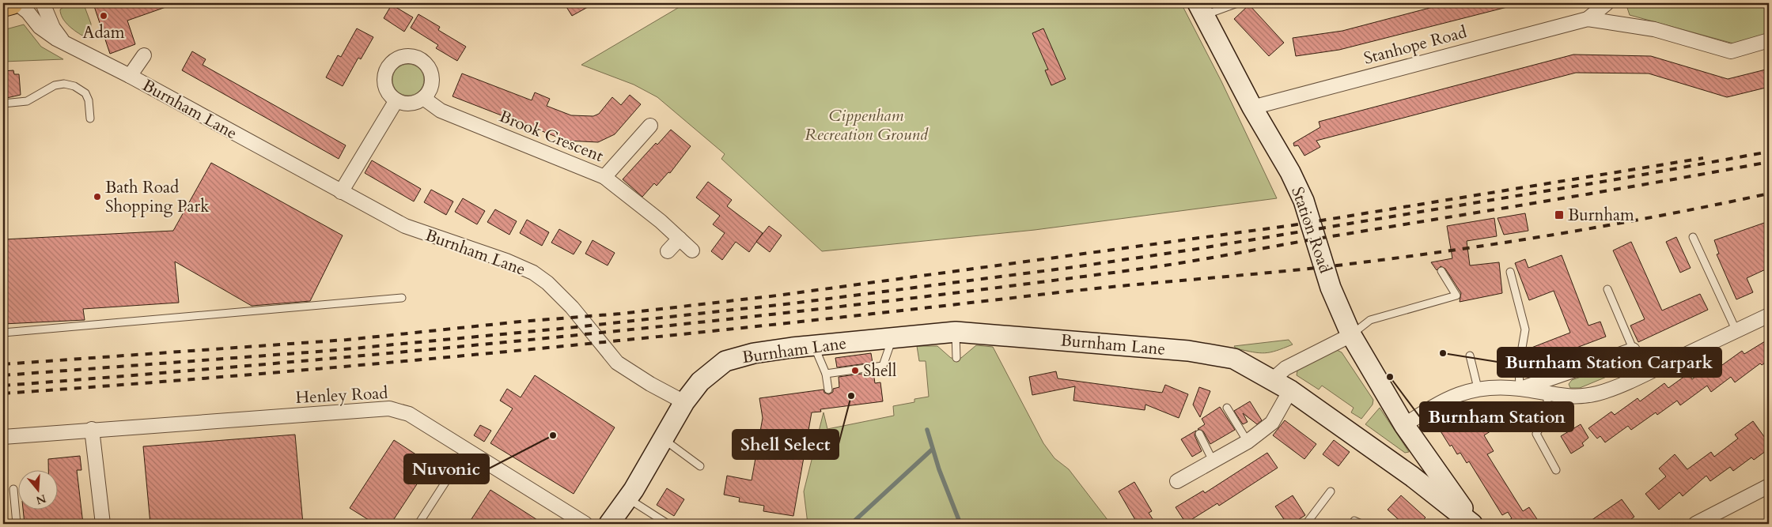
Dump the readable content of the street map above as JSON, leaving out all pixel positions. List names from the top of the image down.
{
  "streets": {
    "street": [
      "Stanhope Road",
      "Burnham Lane",
      "Brook Crescent",
      "Station Road",
      "Henley Road"
    ]
  },
  "crossings": [
    ["Stanhope Road", "Station Road"],
    ["Burnham Lane", "Station Road"]
  ],
  "parks": ["Cippenham Recreation Ground"],
  "places": {
    "other": [
      "Adam",
      "Bath Road Shopping Park",
      "Burnham Station Carpark",
      "Shell",
      "Burnham Station",
      "Shell Select",
      "Nuvonic"
    ],
    "transit": ["Burnham"]
  },
  "north": "bottom"
}
